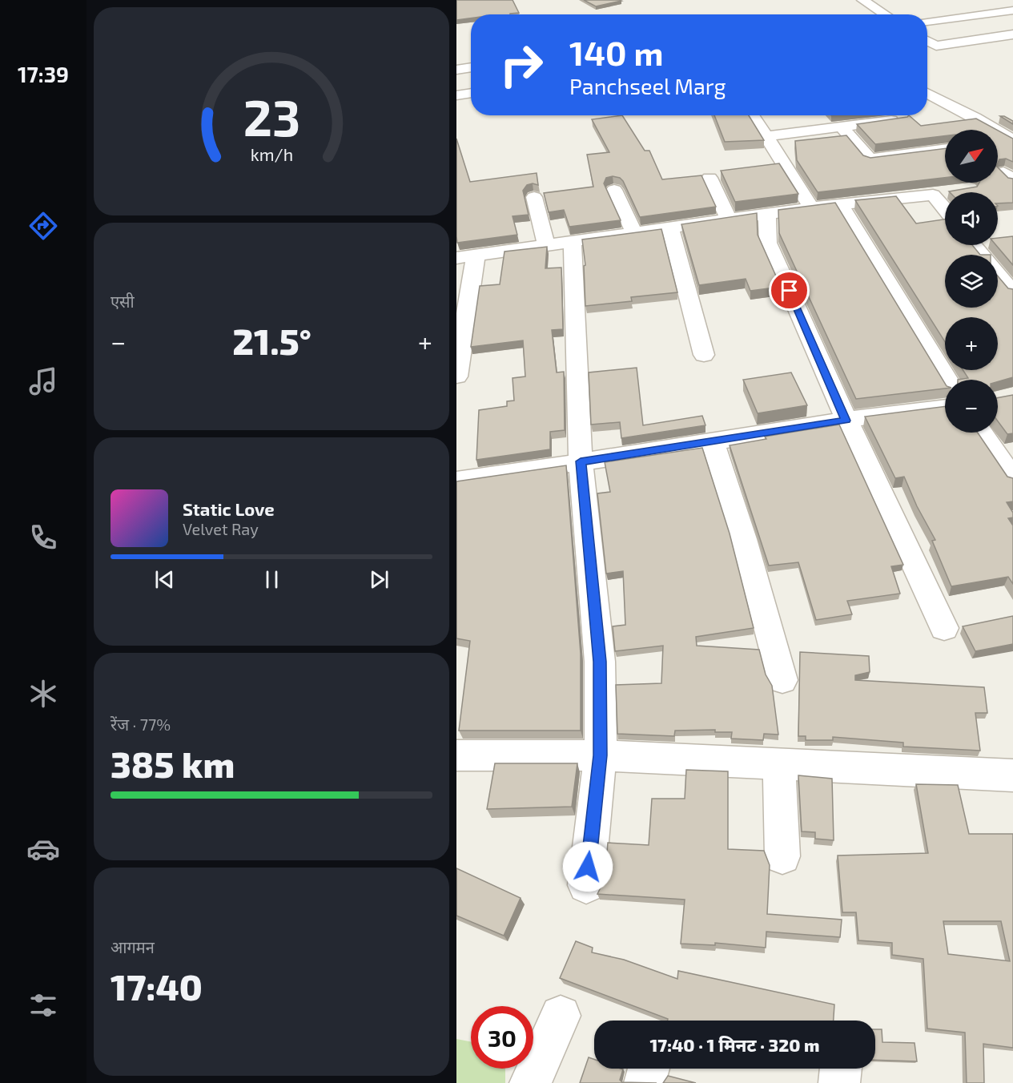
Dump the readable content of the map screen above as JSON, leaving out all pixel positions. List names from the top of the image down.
{
  "north": "top right",
  "page": {
    "tabs": "17:39",
    "turn": ["140 m", "Panchseel Marg"],
    "map_buttons": ["+", "−"],
    "tile": [
      "एसी",
      ["रेंज · 77%", "385 km"],
      ["आगमन", "17:40"]
    ],
    "heat": ["−", "21.5°", "+"],
    "song": ["Static Love", "Velvet Ray"],
    "limit": "30",
    "trip": "17:40 · 1 मिनट · 320 m",
    "gauge": ["23", "km/h"]
  }
}
